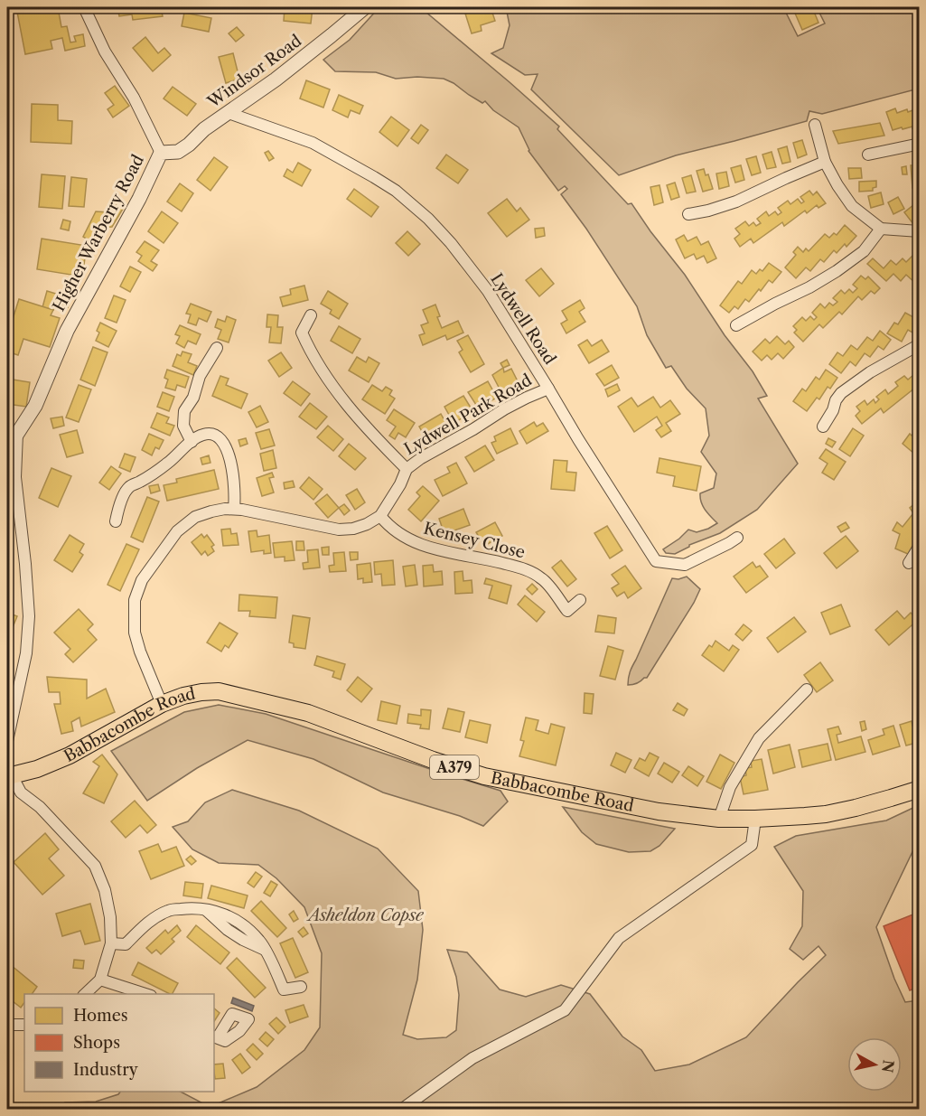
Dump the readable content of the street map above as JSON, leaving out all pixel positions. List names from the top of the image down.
{
  "streets": {
    "main road": ["Babbacombe Road", "A379"],
    "street": [
      "Windsor Road",
      "Higher Warberry Road",
      "Lydwell Road",
      "Lydwell Park Road",
      "Kensey Close"
    ]
  },
  "crossings": [
    ["Windsor Road", "Higher Warberry Road"],
    ["Windsor Road", "Lydwell Road"],
    ["Lydwell Road", "Lydwell Park Road"],
    ["Lydwell Park Road", "Kensey Close"]
  ],
  "parks": ["Asheldon Copse"],
  "legend": ["Homes", "Shops", "Industry"],
  "north": "right"
}
